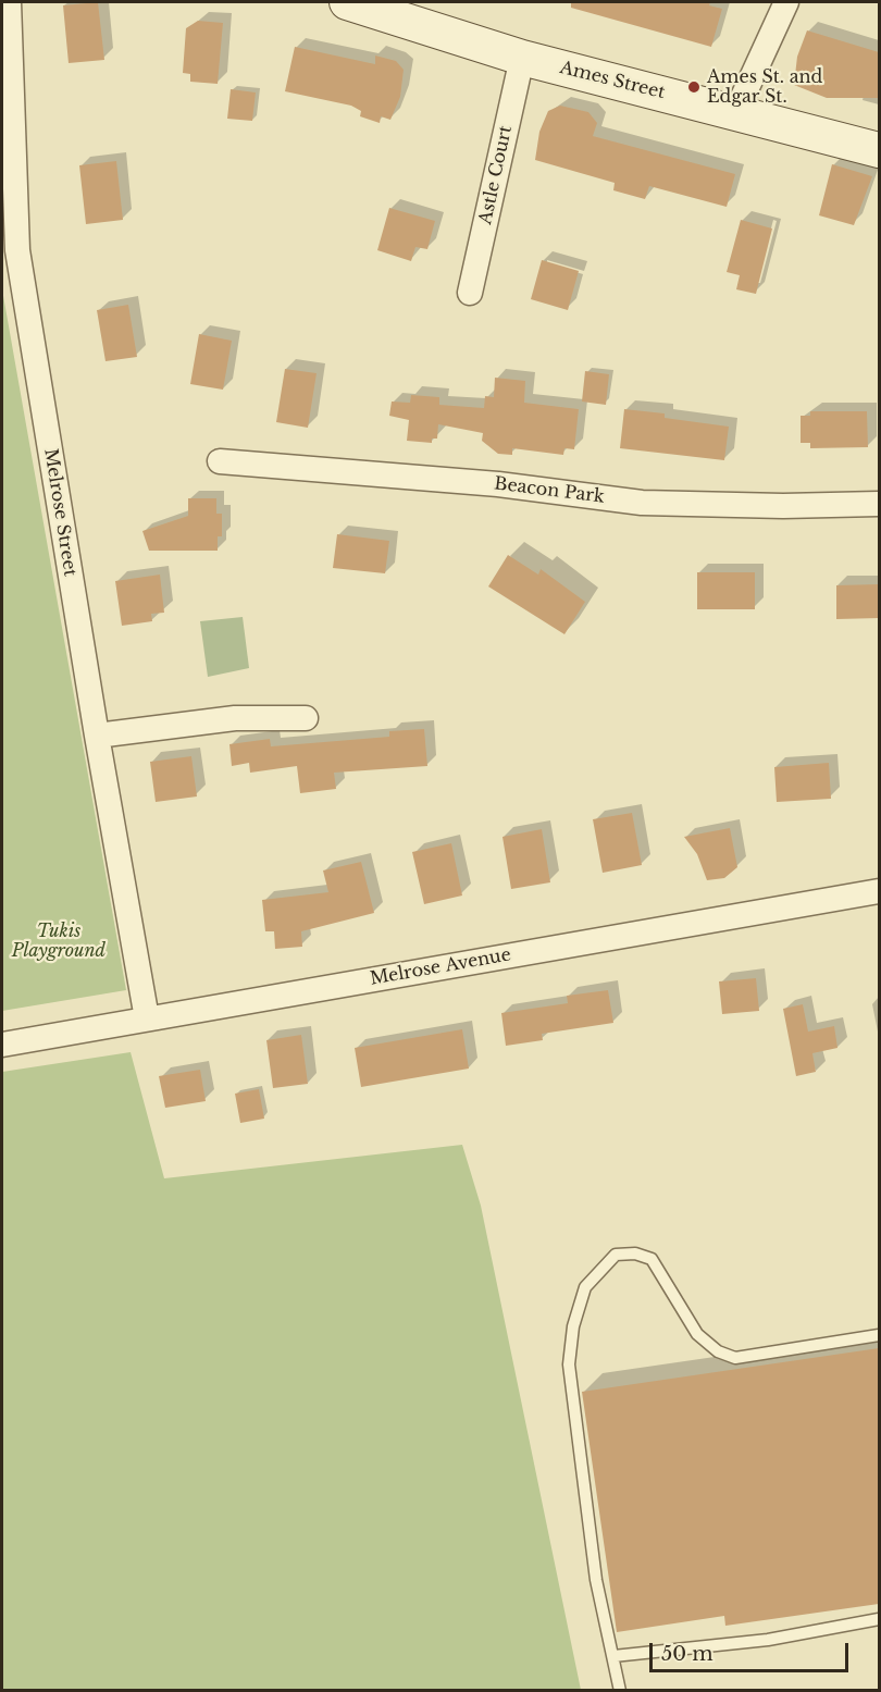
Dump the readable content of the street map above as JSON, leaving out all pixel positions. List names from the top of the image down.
{
  "streets": {
    "street": [
      "Ames Street",
      "Astle Court",
      "Beacon Park",
      "Melrose Street",
      "Melrose Avenue"
    ]
  },
  "crossings": [
    ["Ames Street", "Astle Court"],
    ["Melrose Street", "Melrose Avenue"]
  ],
  "parks": ["Tukis Playground"],
  "places": ["Ames St. and Edgar St."],
  "scale_bar": "50 m"
}
